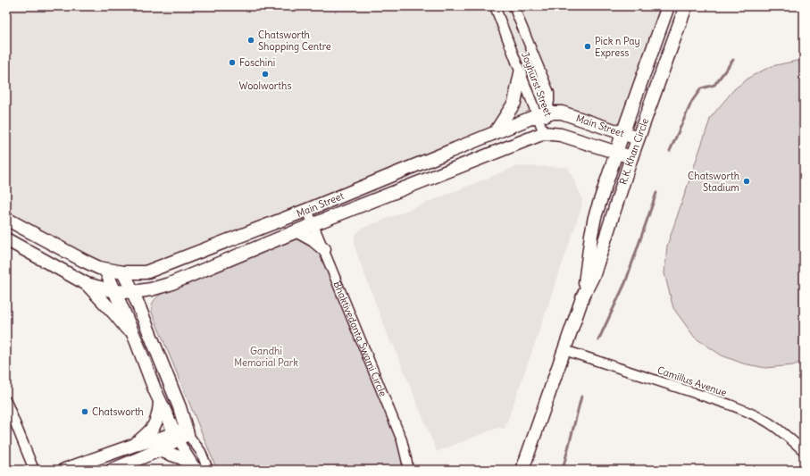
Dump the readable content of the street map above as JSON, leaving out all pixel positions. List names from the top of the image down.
{
  "streets": {
    "street": [
      "Joyhurst Street",
      "Main Street",
      "R.K. Khan Circle",
      "Bhaktivedanta Swami Circle",
      "Camillus Avenue"
    ]
  },
  "crossings": [
    ["Joyhurst Street", "Main Street"],
    ["Main Street", "R.K. Khan Circle"],
    ["Main Street", "Bhaktivedanta Swami Circle"],
    ["R.K. Khan Circle", "Camillus Avenue"]
  ],
  "parks": ["Gandhi Memorial Park"],
  "places": [
    "Chatsworth Shopping Centre",
    "Pick n Pay Express",
    "Foschini",
    "Woolworths",
    "Chatsworth Stadium",
    "Chatsworth"
  ]
}
